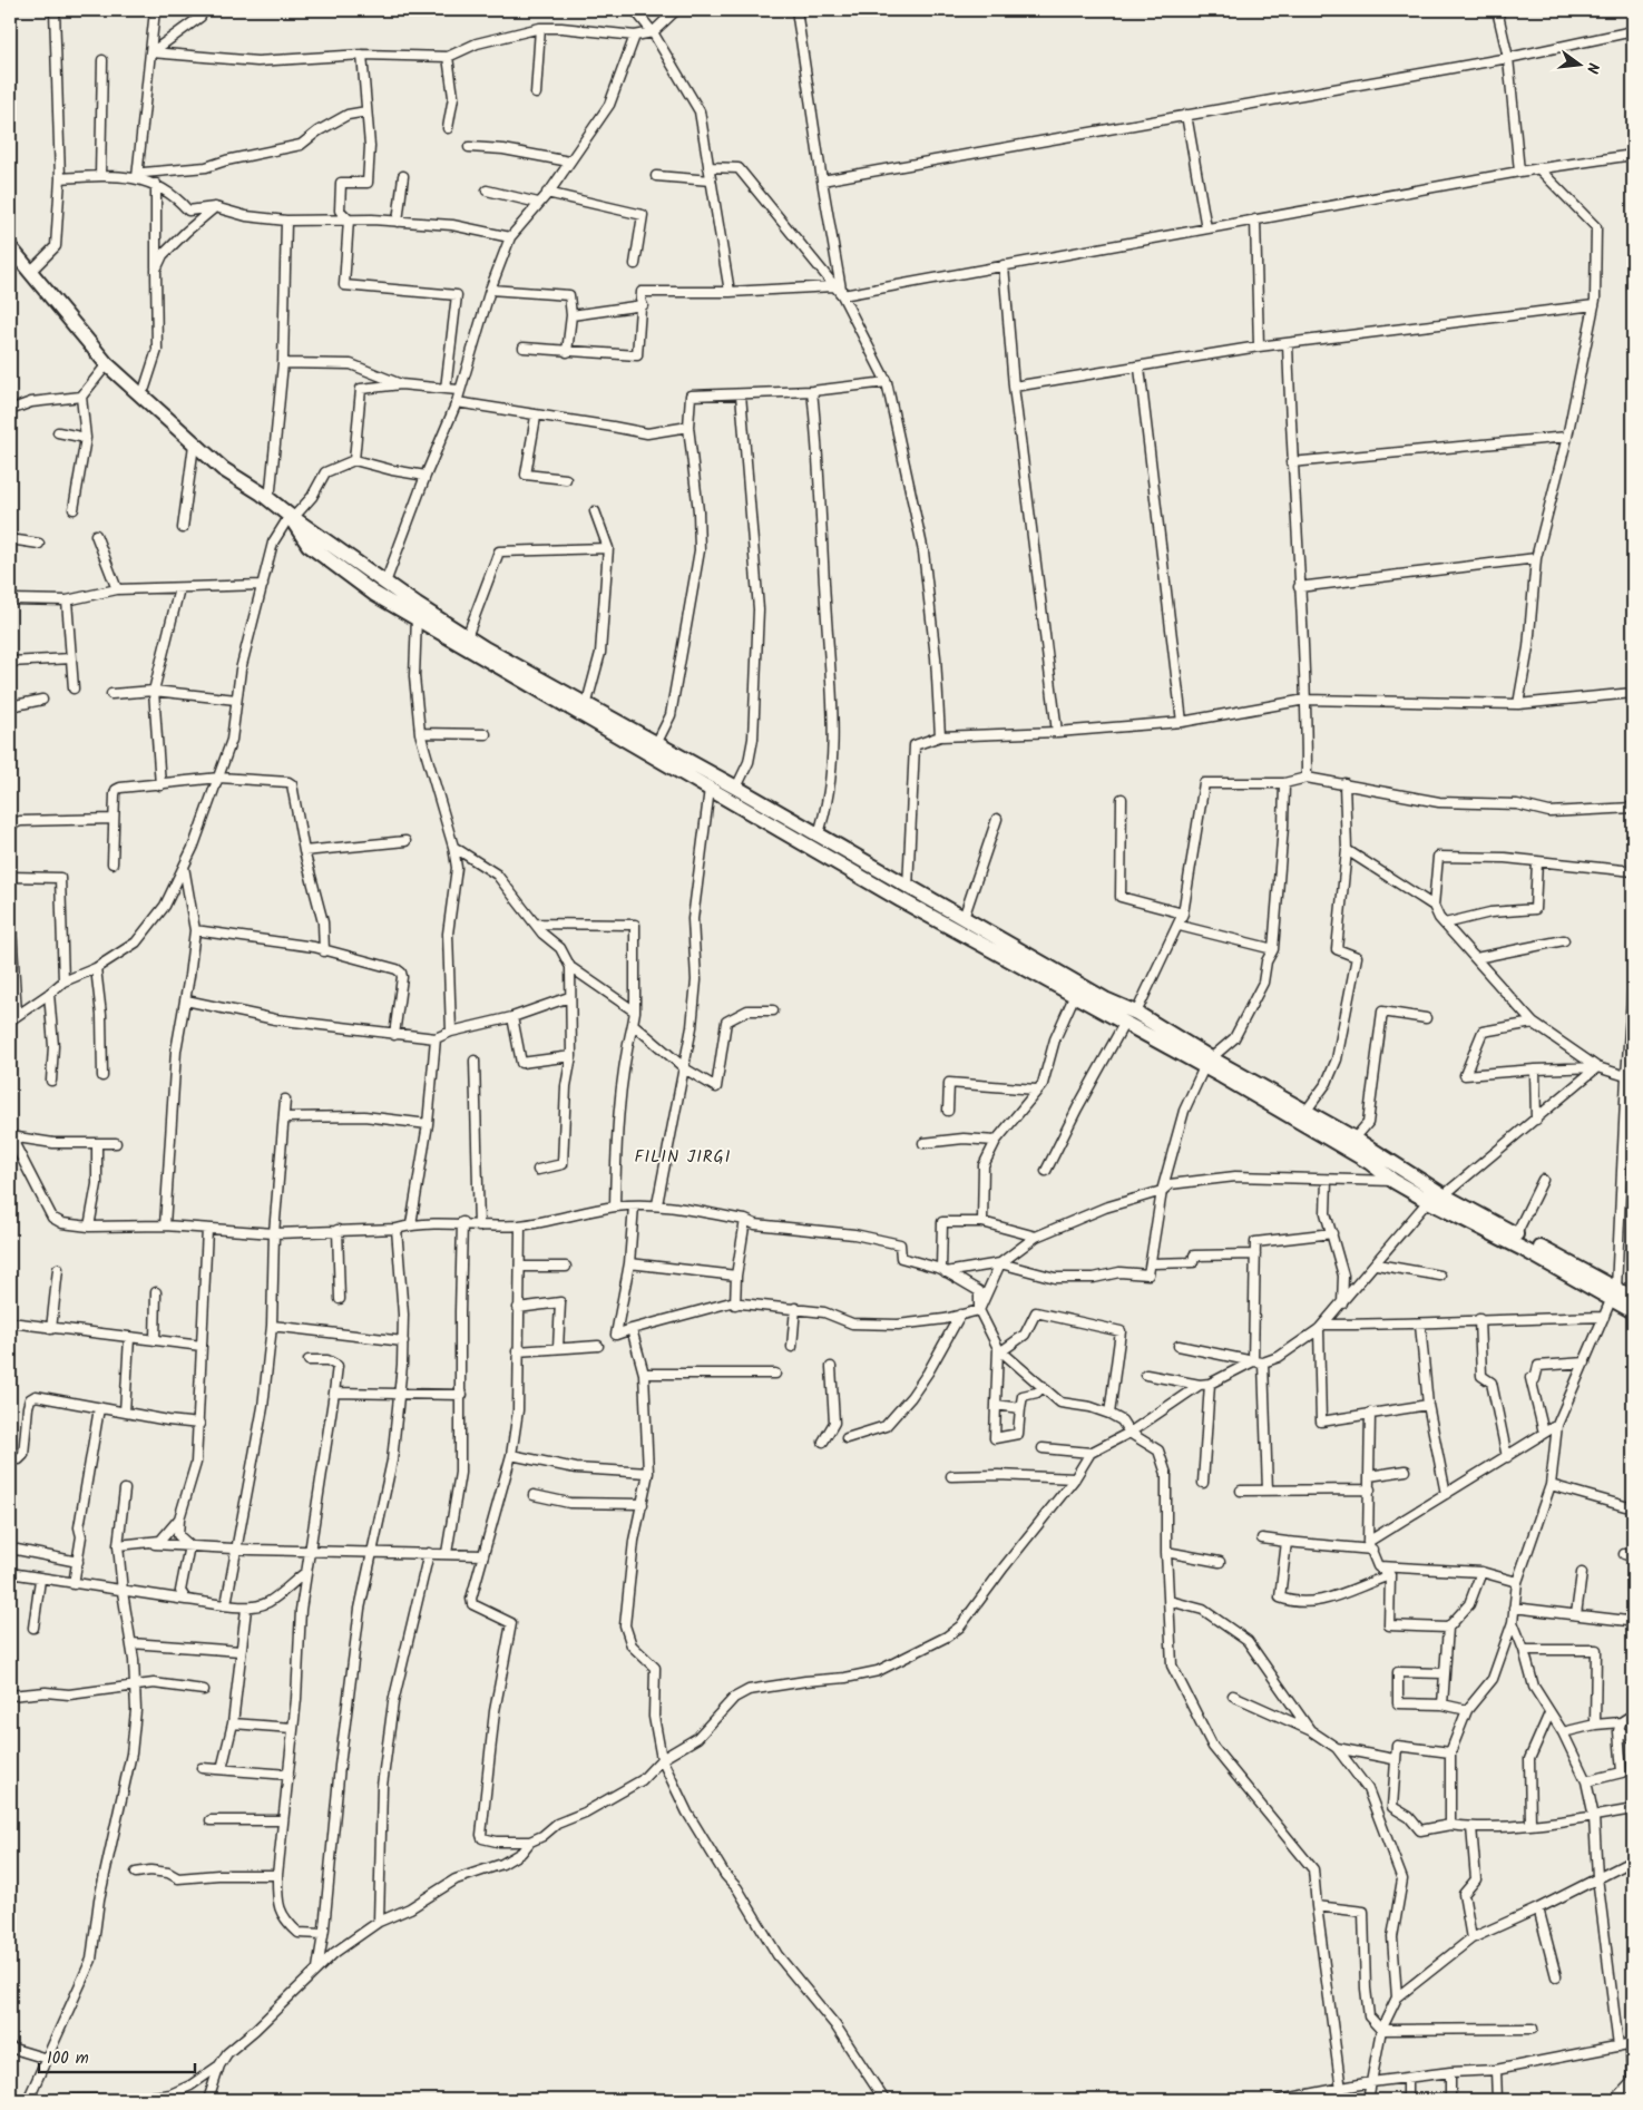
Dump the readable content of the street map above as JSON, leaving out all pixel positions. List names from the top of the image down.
{
  "districts": ["FILIN JIRGI"],
  "scale_bar": "100 m",
  "north": "right"
}
